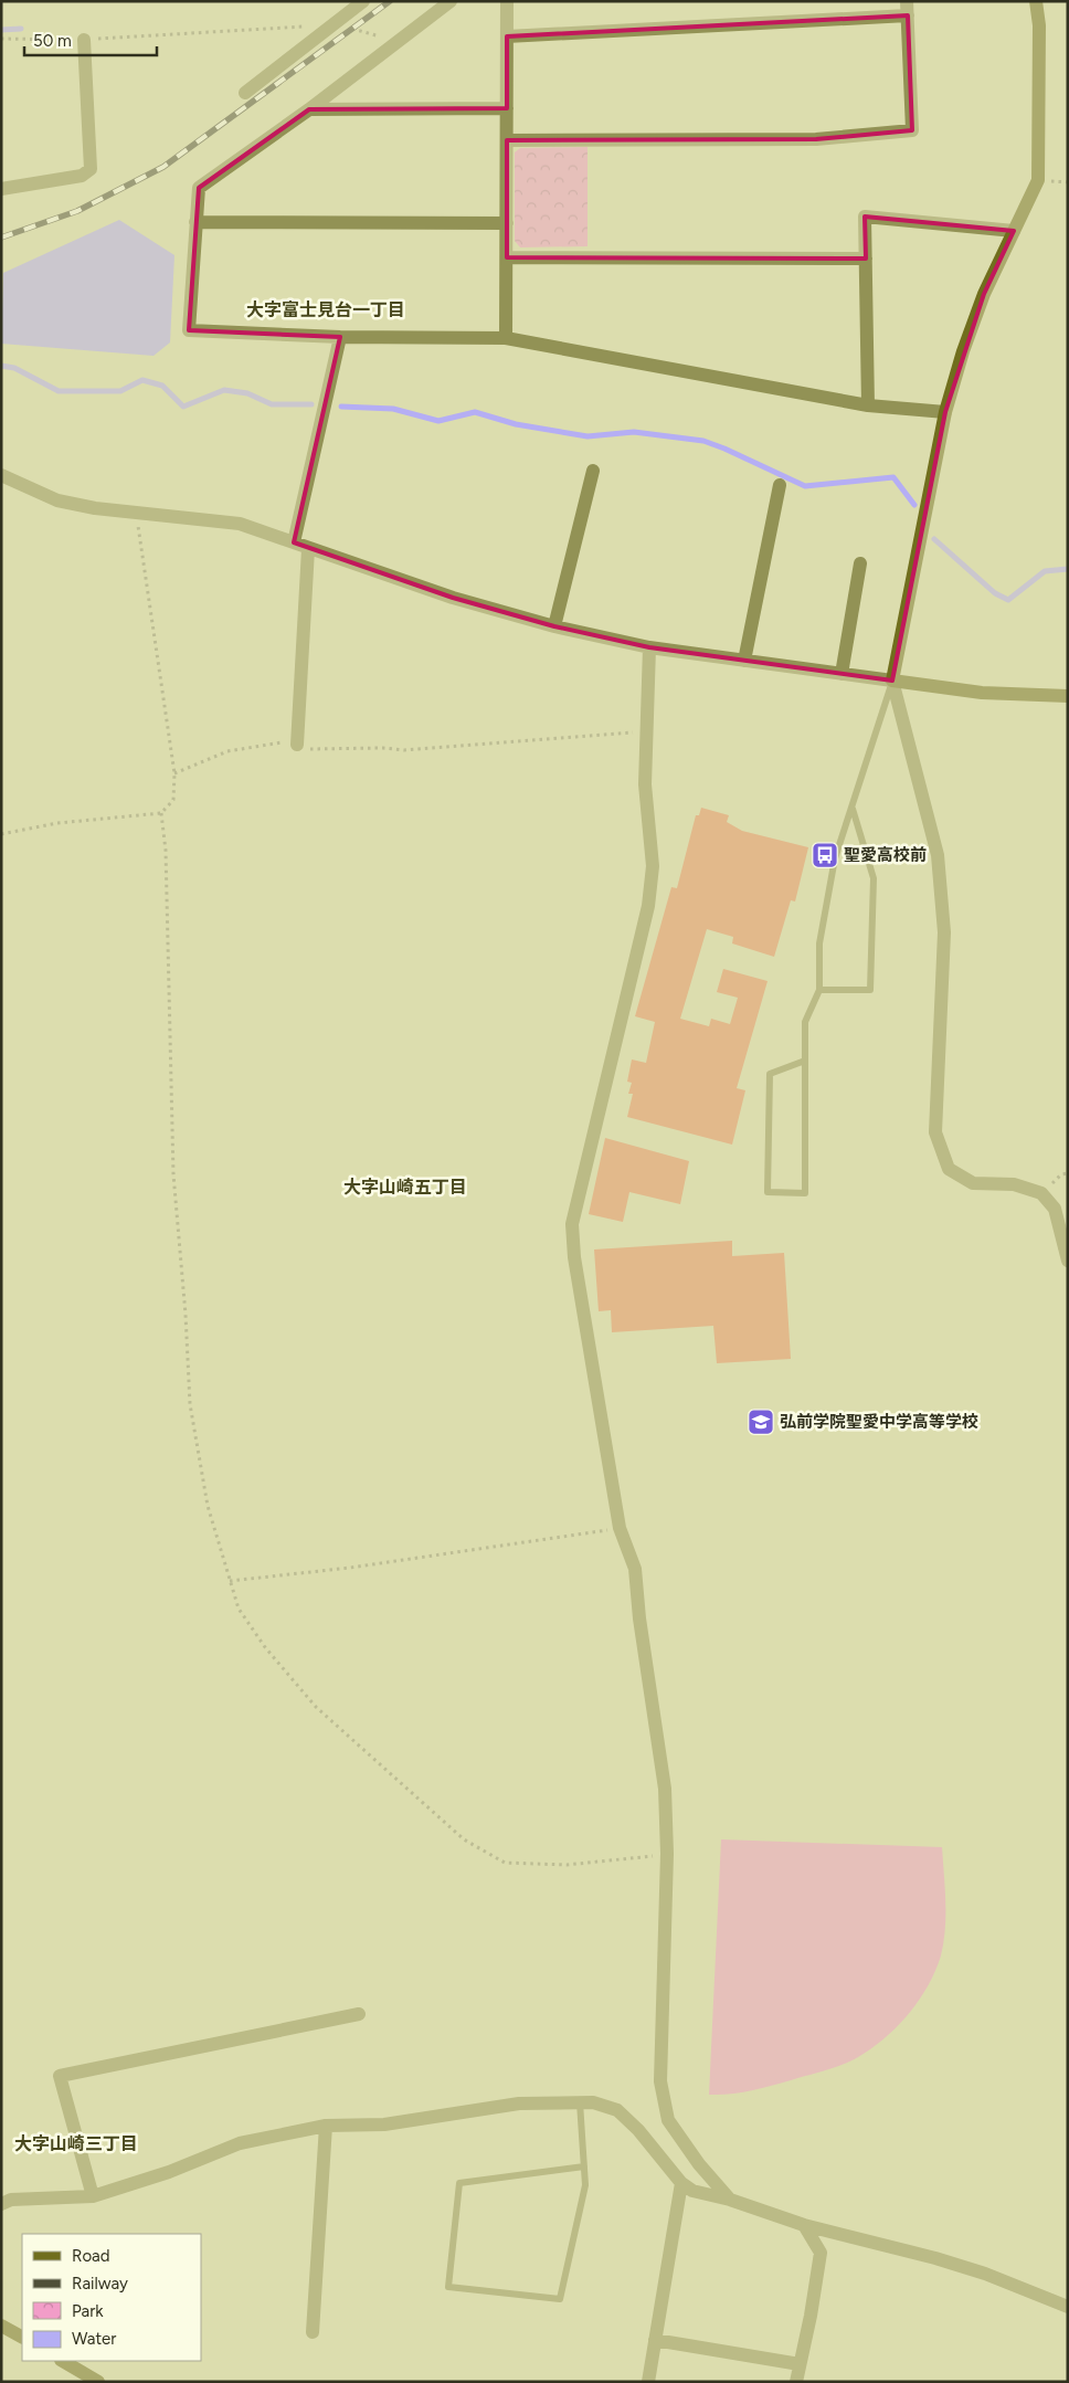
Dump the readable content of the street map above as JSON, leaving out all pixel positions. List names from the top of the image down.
{
  "districts": ["大字富士見台一丁目", "大字山崎五丁目", "大字山崎三丁目"],
  "places": {
    "bus stop": ["聖愛高校前"],
    "school or university": ["弘前学院聖愛中学高等学校"]
  },
  "legend": [
    "Road",
    "Railway",
    "Park",
    "Water"
  ],
  "scale_bar": "50 m"
}
